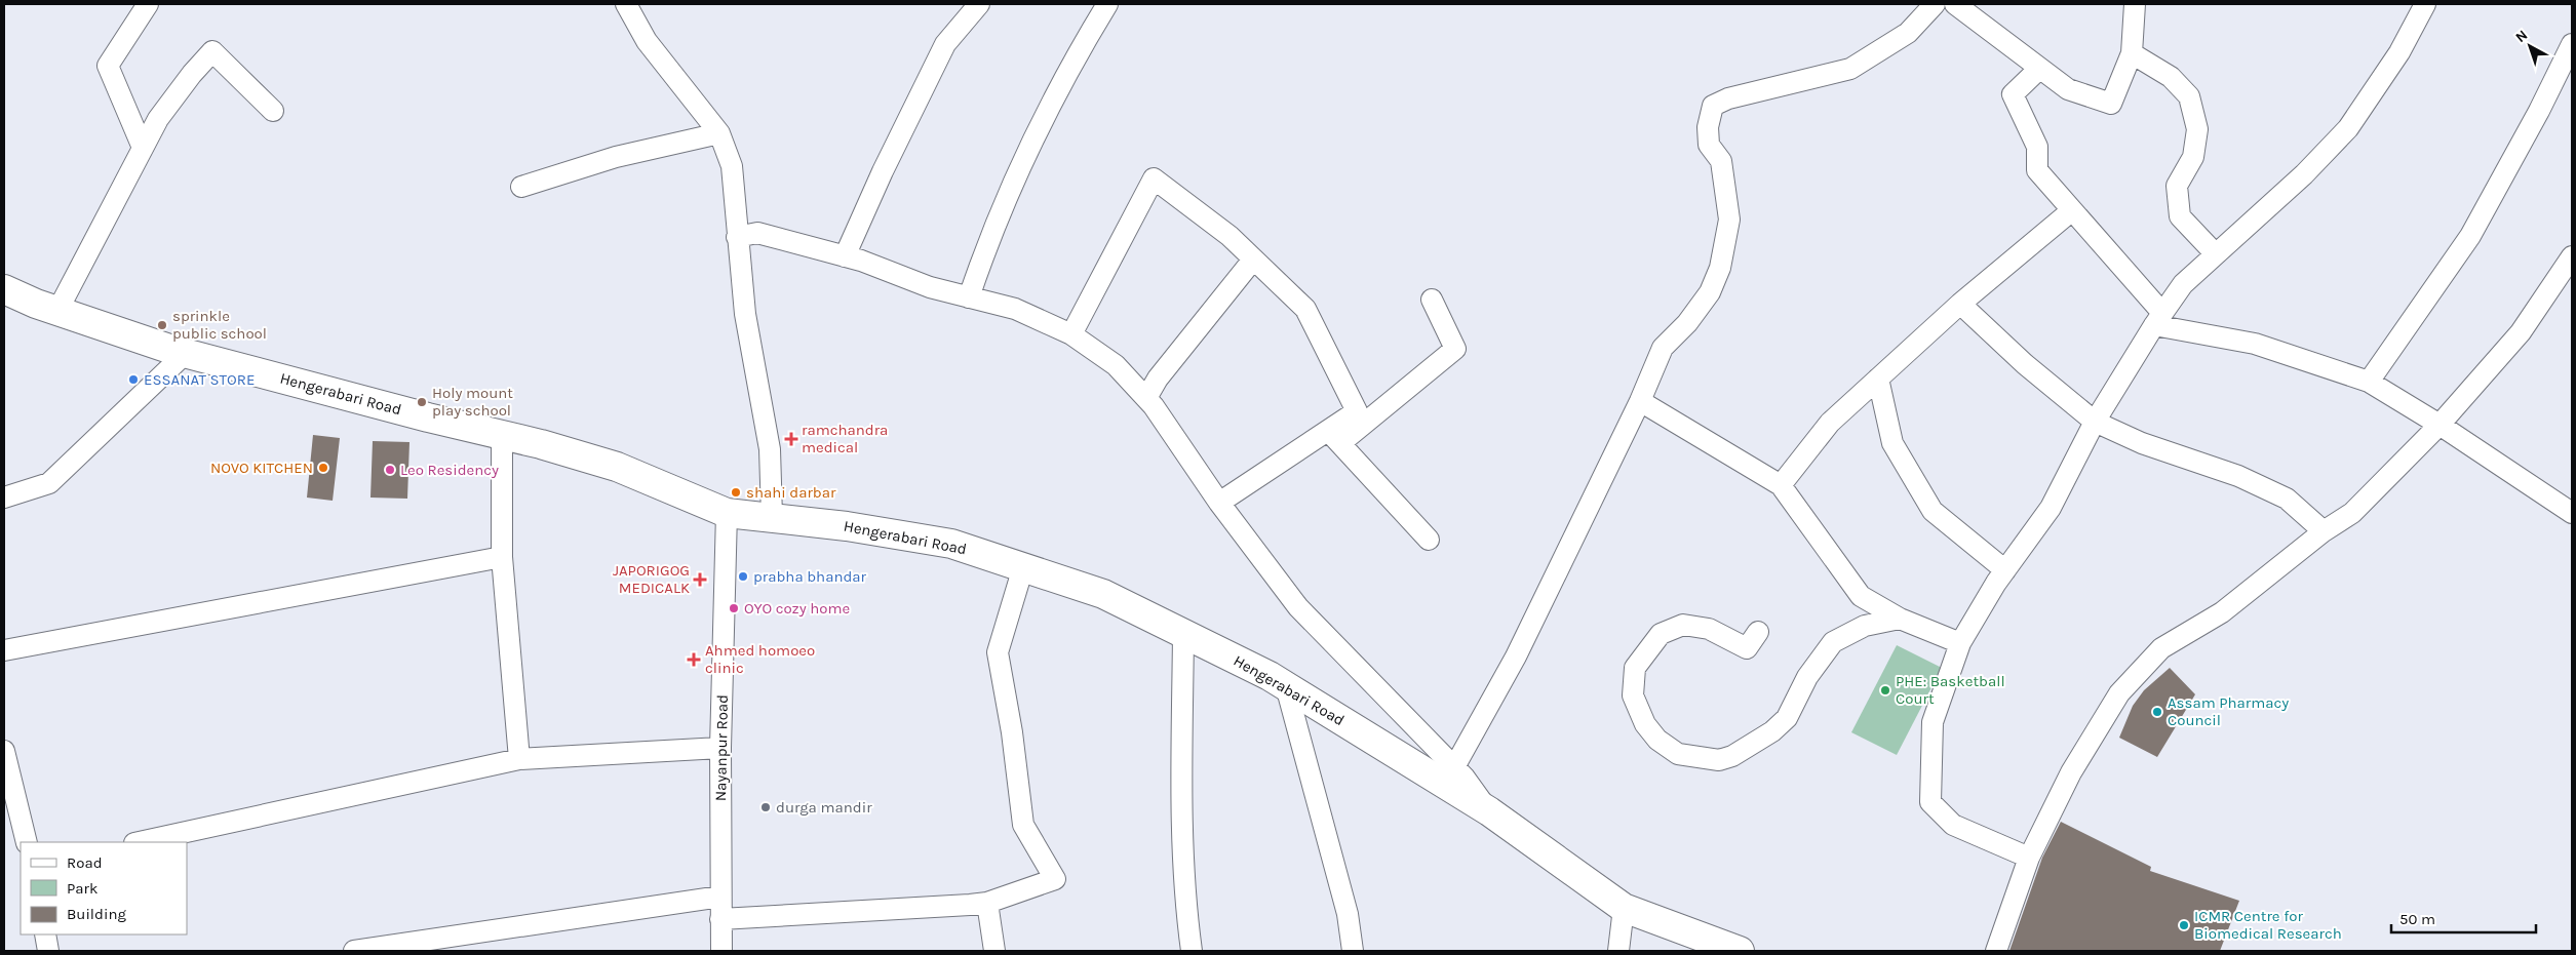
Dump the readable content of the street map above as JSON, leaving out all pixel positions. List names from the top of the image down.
{
  "streets": {
    "main road": ["Hengerabari Road"],
    "street": ["Nayanpur Road"]
  },
  "crossings": [
    ["Hengerabari Road", "Nayanpur Road"]
  ],
  "places": {
    "other": [
      "sprinkle public school",
      "ESSANAT STORE",
      "Holy mount play school",
      "NOVO KITCHEN",
      "Leo Residency",
      "shahi darbar",
      "prabha bhandar",
      "OYO cozy home",
      "PHE: Basketball Court",
      "Assam Pharmacy Council",
      "durga mandir",
      "ICMR Centre for Biomedical Research"
    ],
    "health": ["ramchandra medical", "JAPORIGOG MEDICALK", "Ahmed homoeo clinic"]
  },
  "legend": ["Road", "Park", "Building"],
  "scale_bar": "50 m",
  "north": "top left"
}
